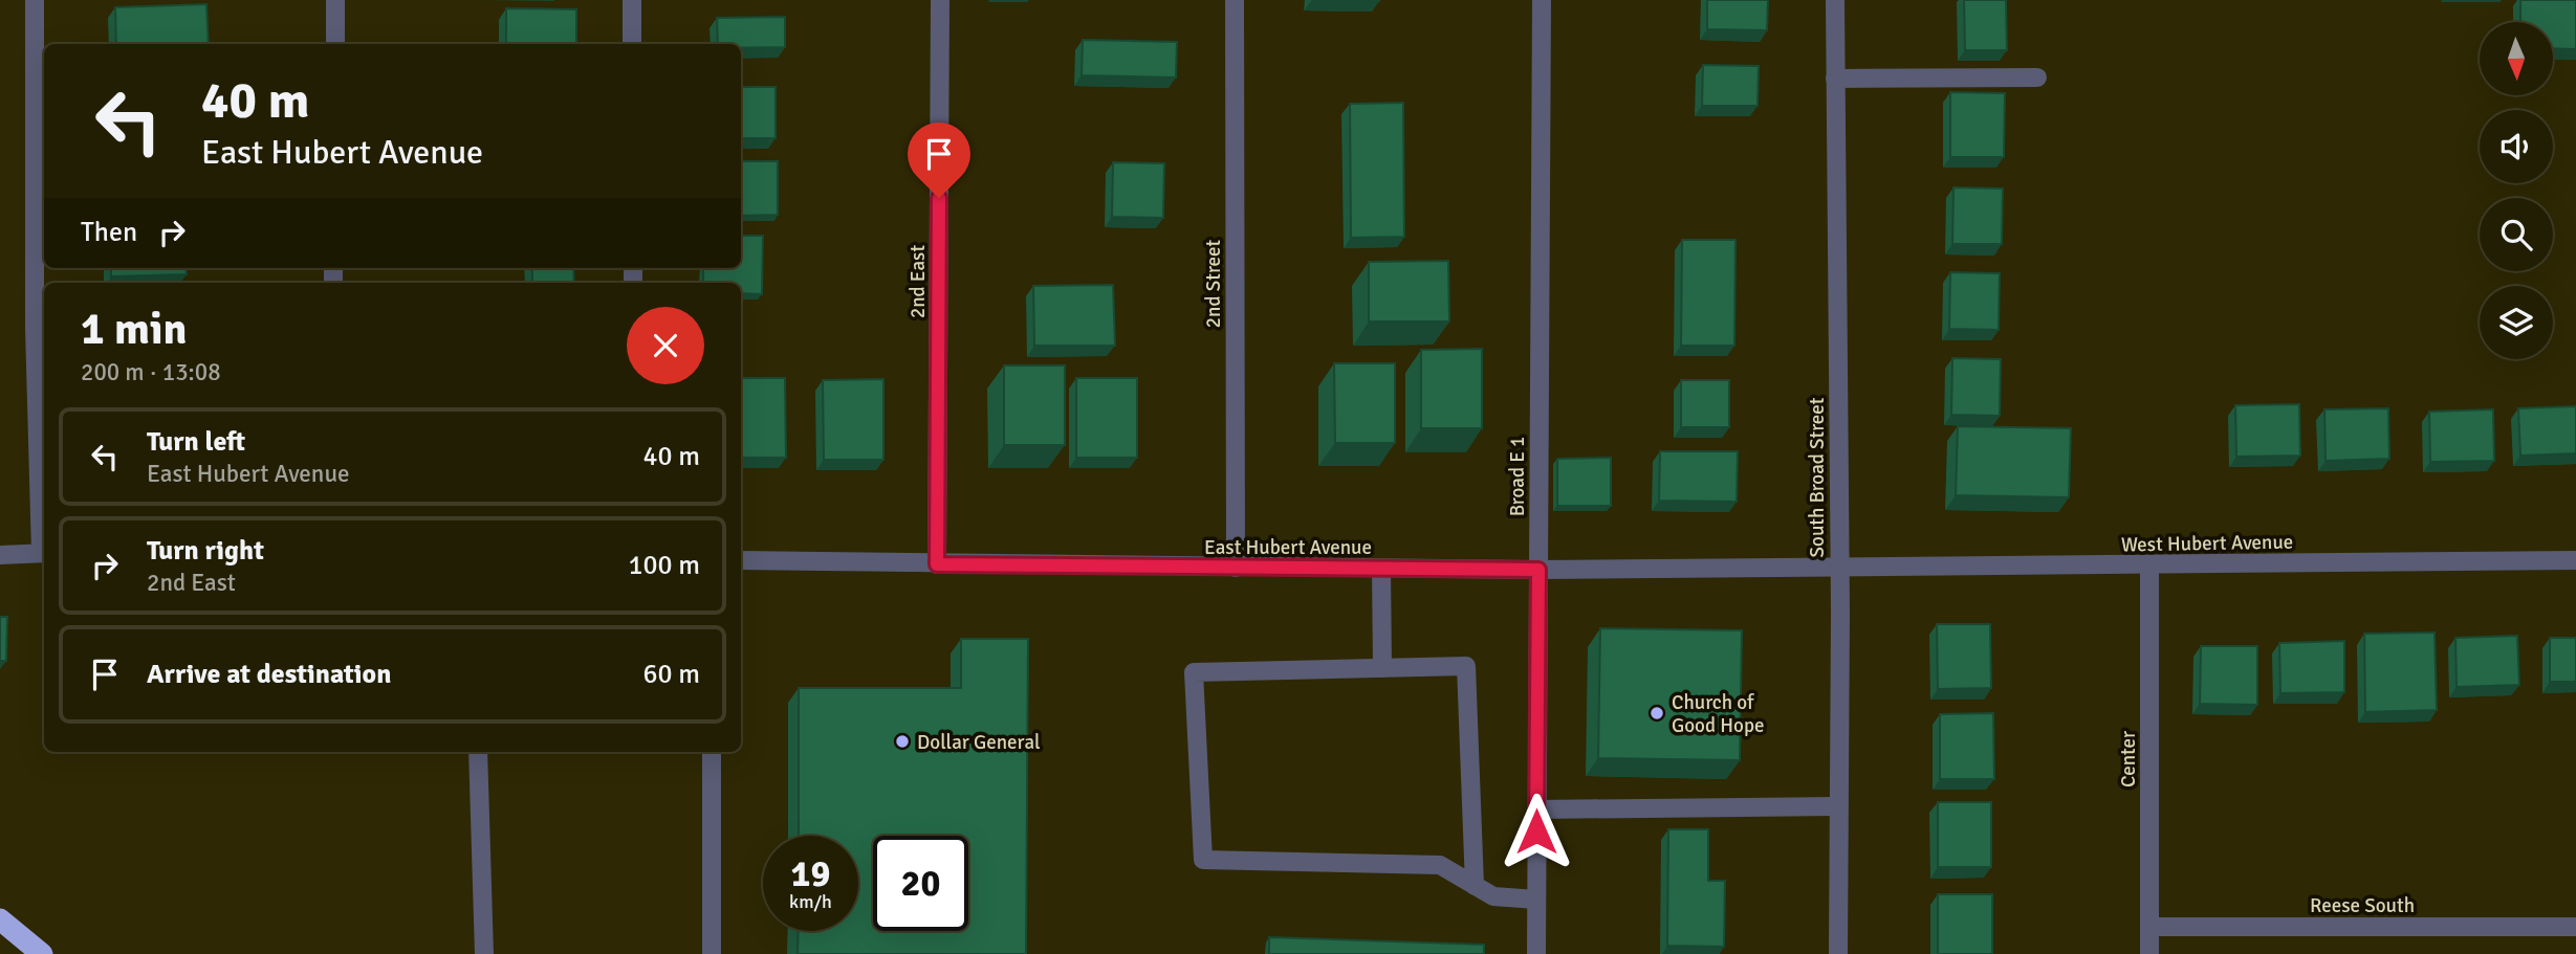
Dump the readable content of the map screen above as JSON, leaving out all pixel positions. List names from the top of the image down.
{
  "streets": {
    "street": [
      "2nd East",
      "2nd Street",
      "Broad E 1",
      "South Broad Street",
      "West Hubert Avenue",
      "East Hubert Avenue",
      "Center",
      "Reese South"
    ]
  },
  "crossings": [
    ["2nd East", "East Hubert Avenue"],
    ["2nd Street", "East Hubert Avenue"],
    ["Broad E 1", "East Hubert Avenue"],
    ["South Broad Street", "West Hubert Avenue"],
    ["South Broad Street", "East Hubert Avenue"],
    ["West Hubert Avenue", "East Hubert Avenue"],
    ["West Hubert Avenue", "Center"],
    ["Center", "Reese South"]
  ],
  "places": ["Church of Good Hope", "Dollar General"],
  "north": "bottom",
  "page": {
    "turn": ["40 m", "East Hubert Avenue"],
    "then": "Then",
    "heading": ["1 min", "200 m · 13:08"],
    "list": [
      {
        "name": "Turn left",
        "note": "East Hubert Avenue",
        "value": "40 m"
      },
      {
        "name": "Turn right",
        "note": "2nd East",
        "value": "100 m"
      },
      {
        "name": "Arrive at destination",
        "value": "60 m"
      }
    ],
    "speed": "19 km/h",
    "limit": "20"
  }
}
